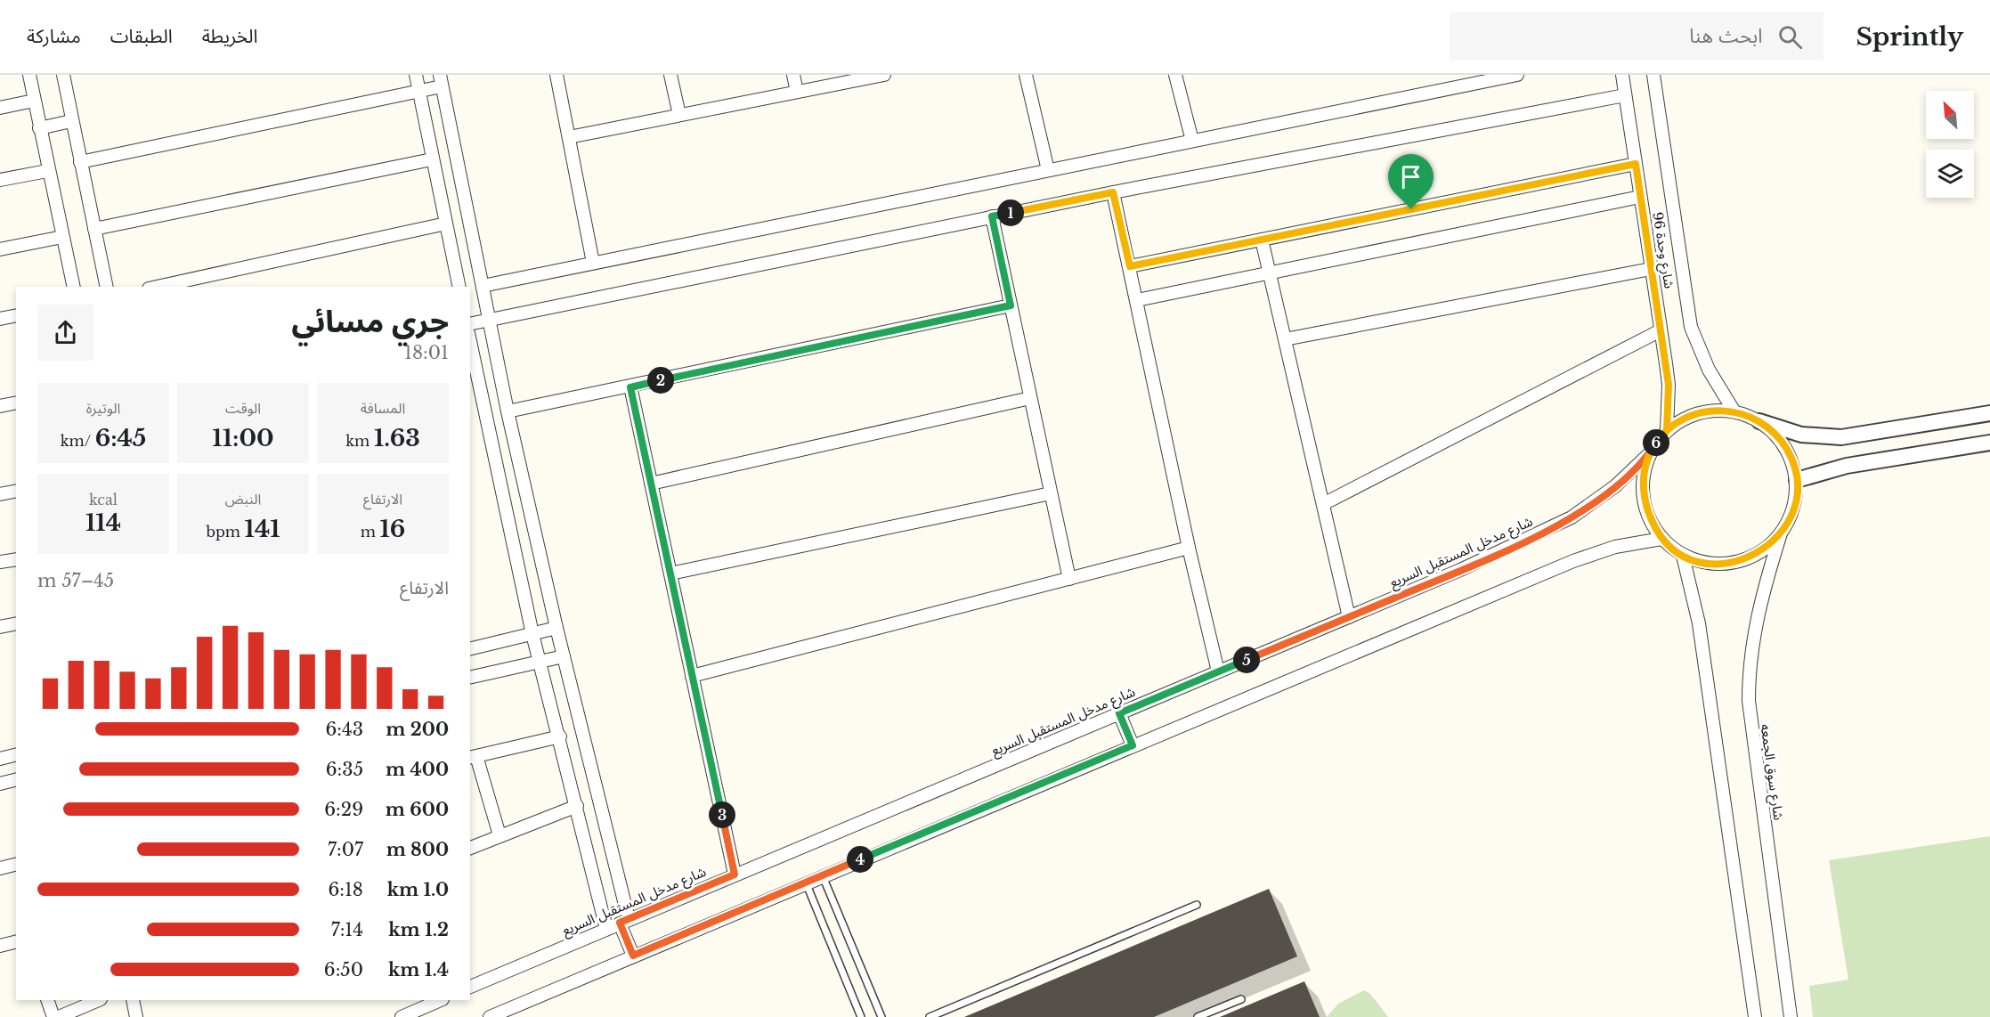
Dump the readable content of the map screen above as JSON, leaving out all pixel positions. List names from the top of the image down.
{
  "streets": {
    "street": ["شارع وحدة 96", "شارع مدخل المستقبل السريع", "شارع سوق الجمعه"]
  },
  "crossings": [
    ["شارع وحدة 96", "شارع مدخل المستقبل السريع"],
    ["شارع وحدة 96", "شارع سوق الجمعه"],
    ["شارع مدخل المستقبل السريع", "شارع سوق الجمعه"]
  ],
  "north": "top left",
  "page": {
    "header": "Sprintly",
    "search": "ابحث هنا",
    "nav": ["الخريطة", "الطبقات", "مشاركة"],
    "pins": [
      "1",
      "2",
      "6",
      "5",
      "3",
      "4"
    ],
    "heading": ["جري مسائي", "18:01"],
    "stats": [
      ["المسافة", "1.63 km"],
      ["الوقت", "11:00"],
      ["الوتيرة", "6:45 /km"],
      ["الارتفاع", "16 m"],
      ["النبض", "141 bpm"],
      ["kcal", "114"]
    ],
    "chart": ["الارتفاع", "45–57 m"],
    "list": [
      {
        "name": "200 m",
        "note": "6:43"
      },
      {
        "name": "400 m",
        "note": "6:35"
      },
      {
        "name": "600 m",
        "note": "6:29"
      },
      {
        "name": "800 m",
        "note": "7:07"
      },
      {
        "name": "1.0 km",
        "note": "6:18"
      },
      {
        "name": "1.2 km",
        "note": "7:14"
      },
      {
        "name": "1.4 km",
        "note": "6:50"
      }
    ]
  }
}
